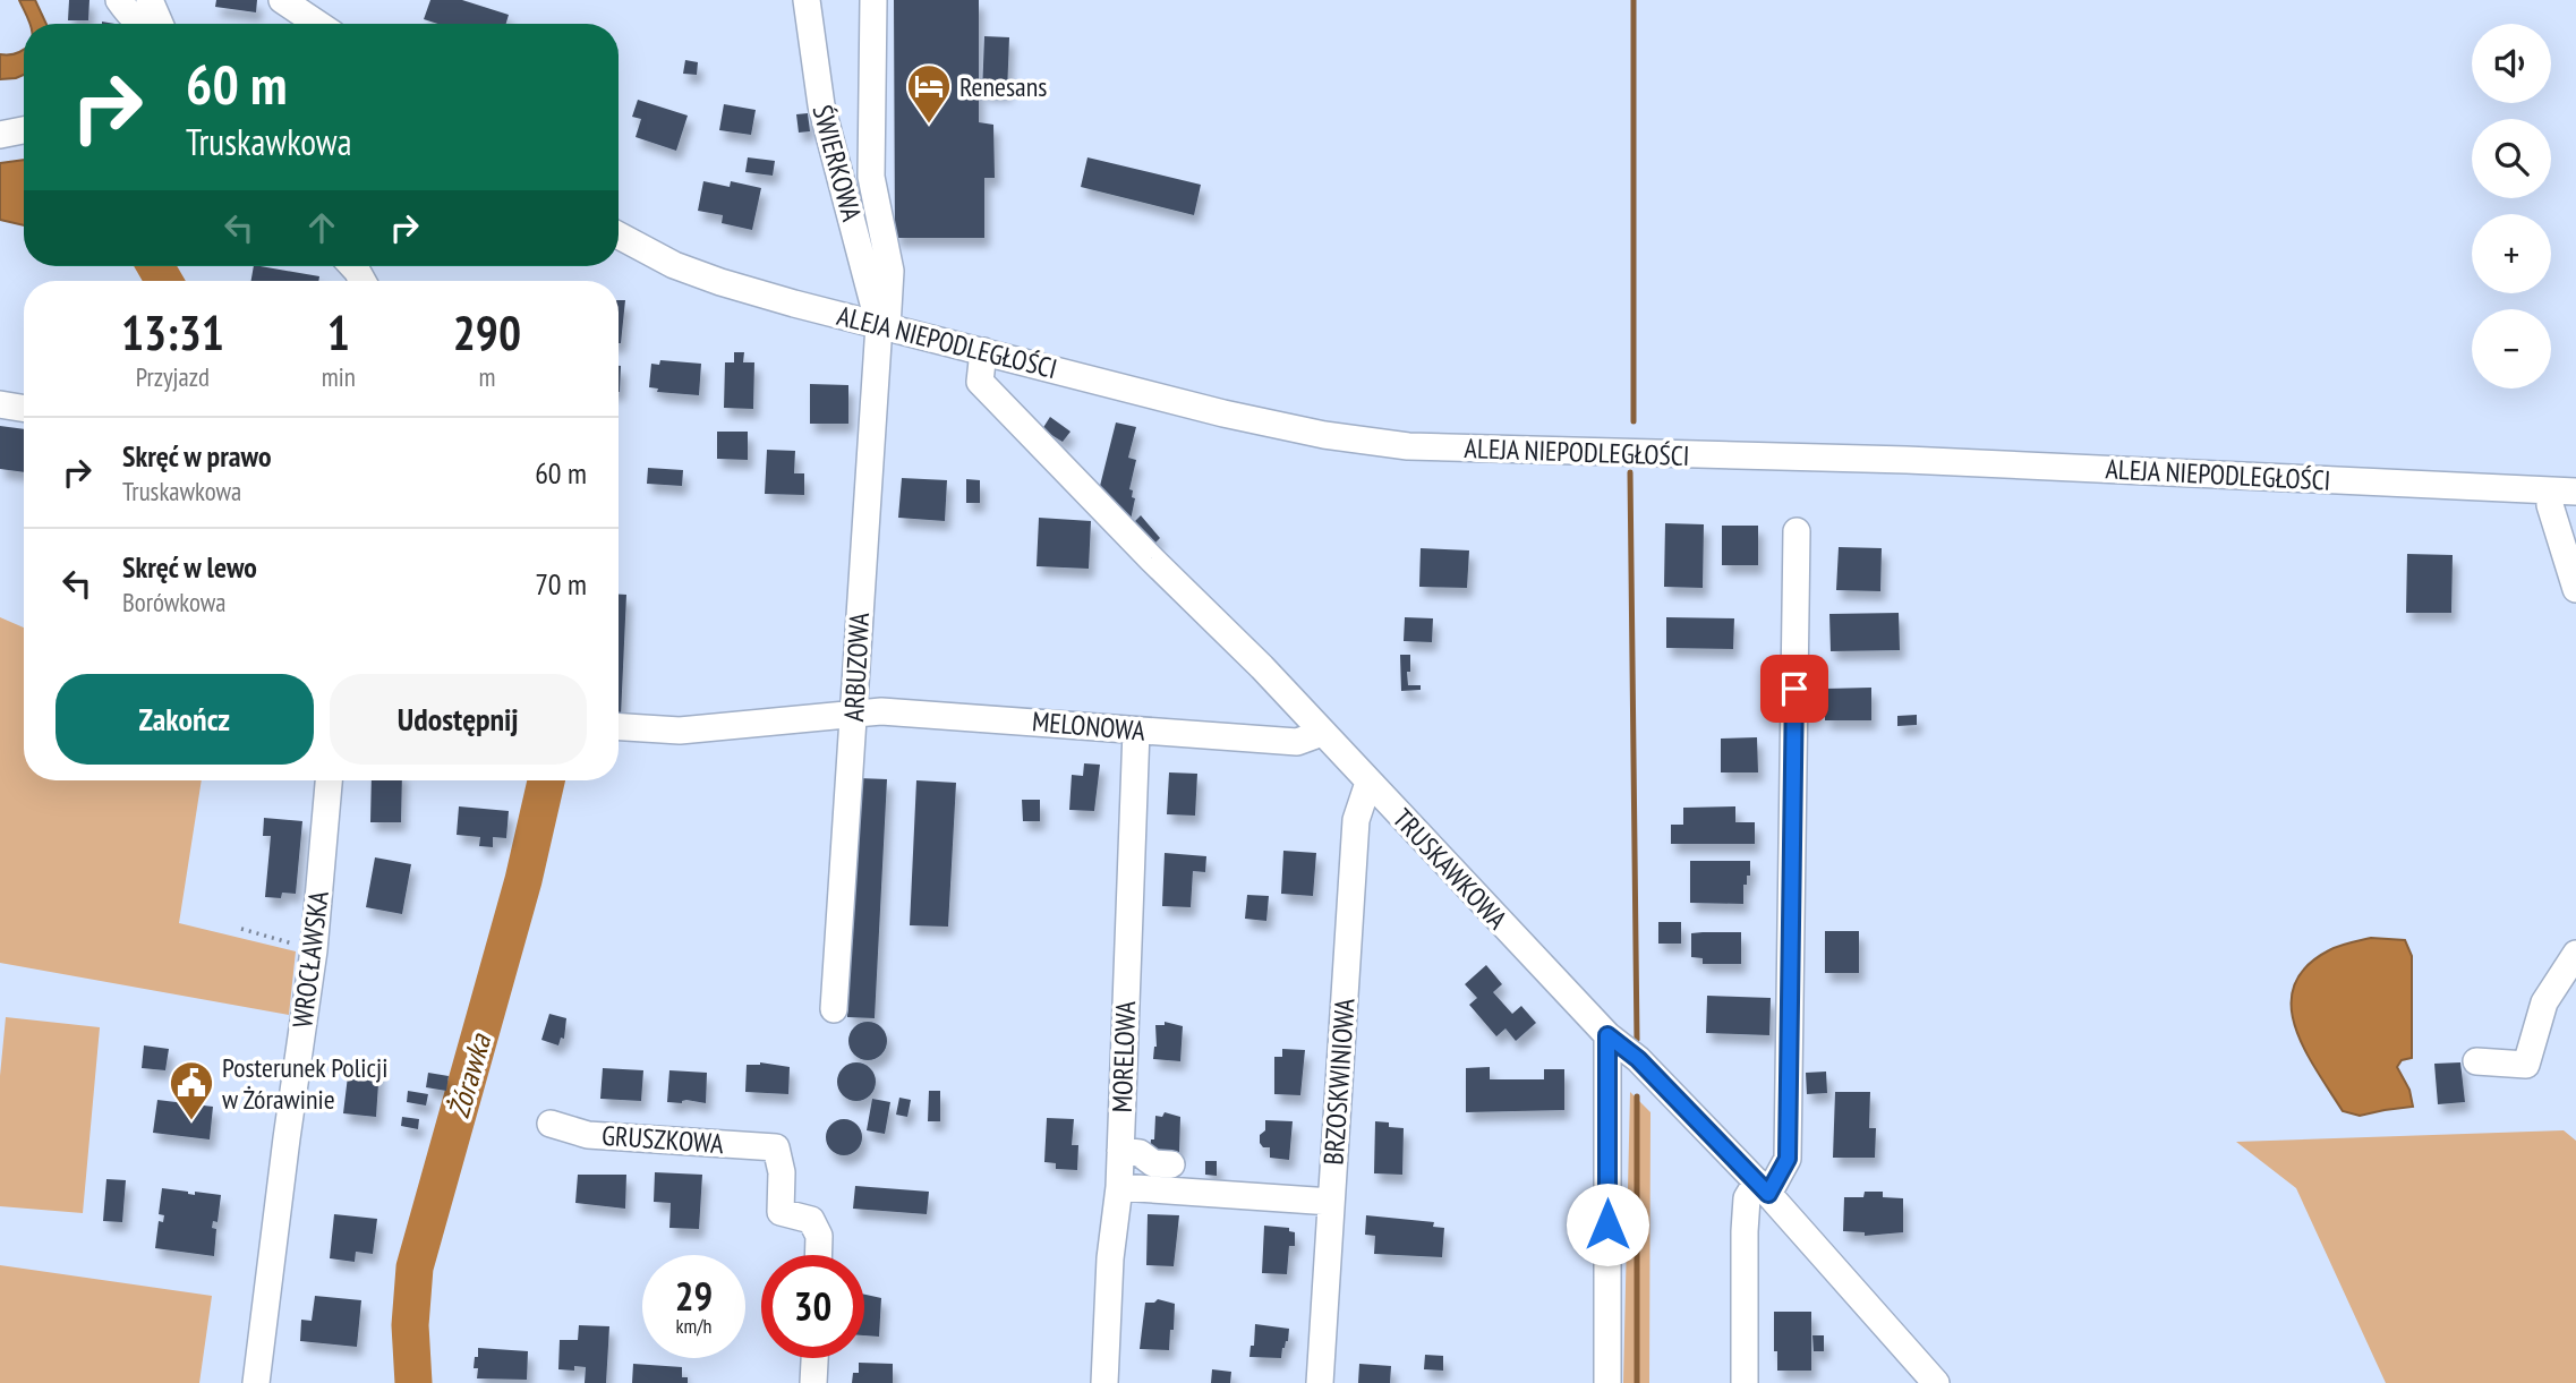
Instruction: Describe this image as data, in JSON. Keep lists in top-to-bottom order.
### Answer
{
  "streets": {
    "street": [
      "ŚWIERKOWA",
      "ALEJA NIEPODLEGŁOŚCI",
      "ARBUZOWA",
      "MELONOWA",
      "TRUSKAWKOWA",
      "WROCŁAWSKA",
      "MORELOWA",
      "BRZOSKWINIOWA",
      "GRUSZKOWA"
    ]
  },
  "crossings": [
    ["ŚWIERKOWA", "ALEJA NIEPODLEGŁOŚCI"],
    ["ŚWIERKOWA", "ARBUZOWA"],
    ["ALEJA NIEPODLEGŁOŚCI", "ARBUZOWA"],
    ["ALEJA NIEPODLEGŁOŚCI", "TRUSKAWKOWA"],
    ["ARBUZOWA", "MELONOWA"],
    ["MELONOWA", "TRUSKAWKOWA"],
    ["MELONOWA", "MORELOWA"],
    ["TRUSKAWKOWA", "BRZOSKWINIOWA"]
  ],
  "water": ["Żórawka"],
  "places": {
    "hotel": ["Renesans"],
    "public building": ["Posterunek Policji w Żórawinie"]
  },
  "page": {
    "map_buttons": ["+", "−"],
    "turn": ["60 m", "Truskawkowa"],
    "eta": [
      "13:31",
      "Przyjazd",
      "1",
      "min",
      "290",
      "m"
    ],
    "list": [
      {
        "name": "Skręć w prawo",
        "note": "Truskawkowa",
        "value": "60 m"
      },
      {
        "name": "Skręć w lewo",
        "note": "Borówkowa",
        "value": "70 m"
      }
    ],
    "buttons": ["Zakończ", "Udostępnij"],
    "speed": "29 km/h",
    "limit": "30"
  }
}
